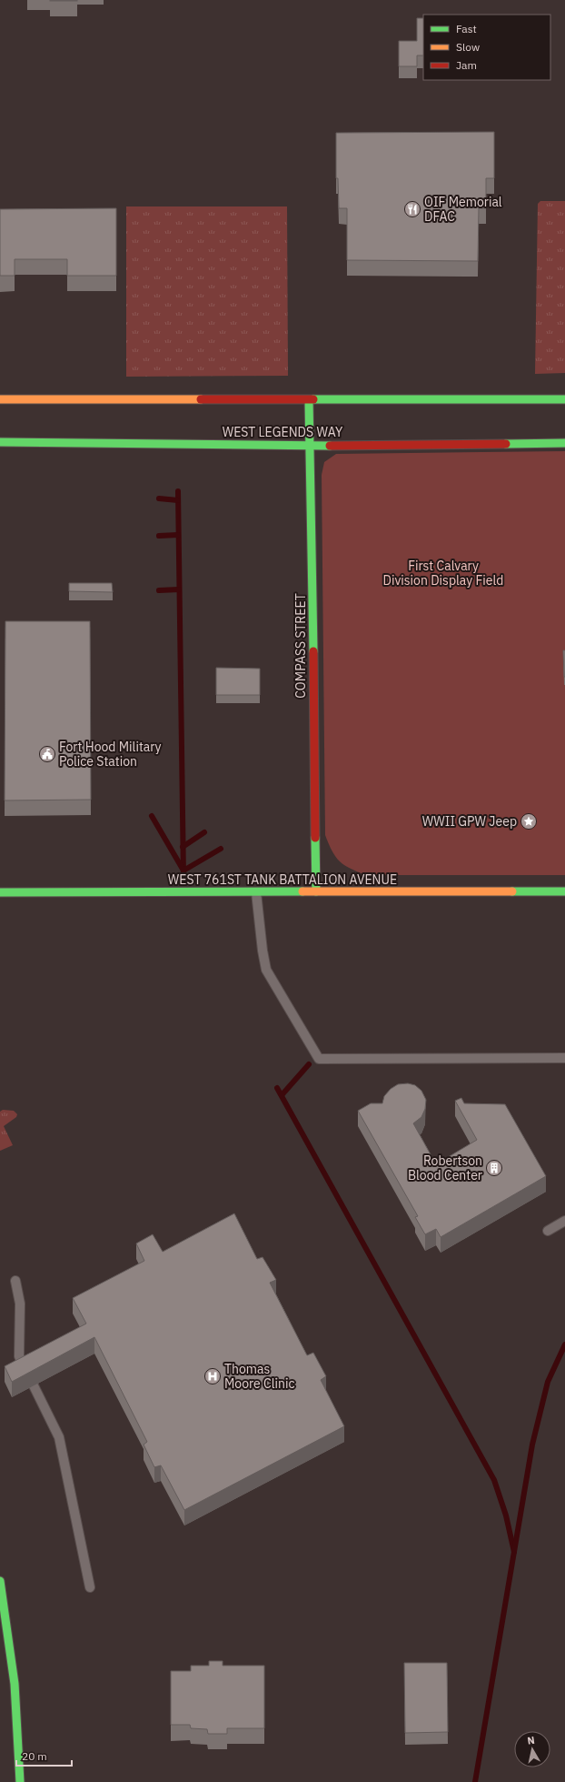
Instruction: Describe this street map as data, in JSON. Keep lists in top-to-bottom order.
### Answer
{
  "streets": {
    "street": ["WEST LEGENDS WAY", "COMPASS STREET", "WEST 761ST TANK BATTALION AVENUE"]
  },
  "crossings": [
    ["WEST LEGENDS WAY", "COMPASS STREET"],
    ["COMPASS STREET", "WEST 761ST TANK BATTALION AVENUE"]
  ],
  "parks": ["First Calvary Division Display Field"],
  "places": {
    "restaurant": ["OIF Memorial DFAC"],
    "public building": ["Fort Hood Military Police Station"],
    "place": ["WWII GPW Jeep"],
    "building": ["Robertson Blood Center"],
    "hospital": ["Thomas Moore Clinic"]
  },
  "legend": ["Fast", "Slow", "Jam"],
  "scale_bar": "20 m",
  "north": "top"
}
